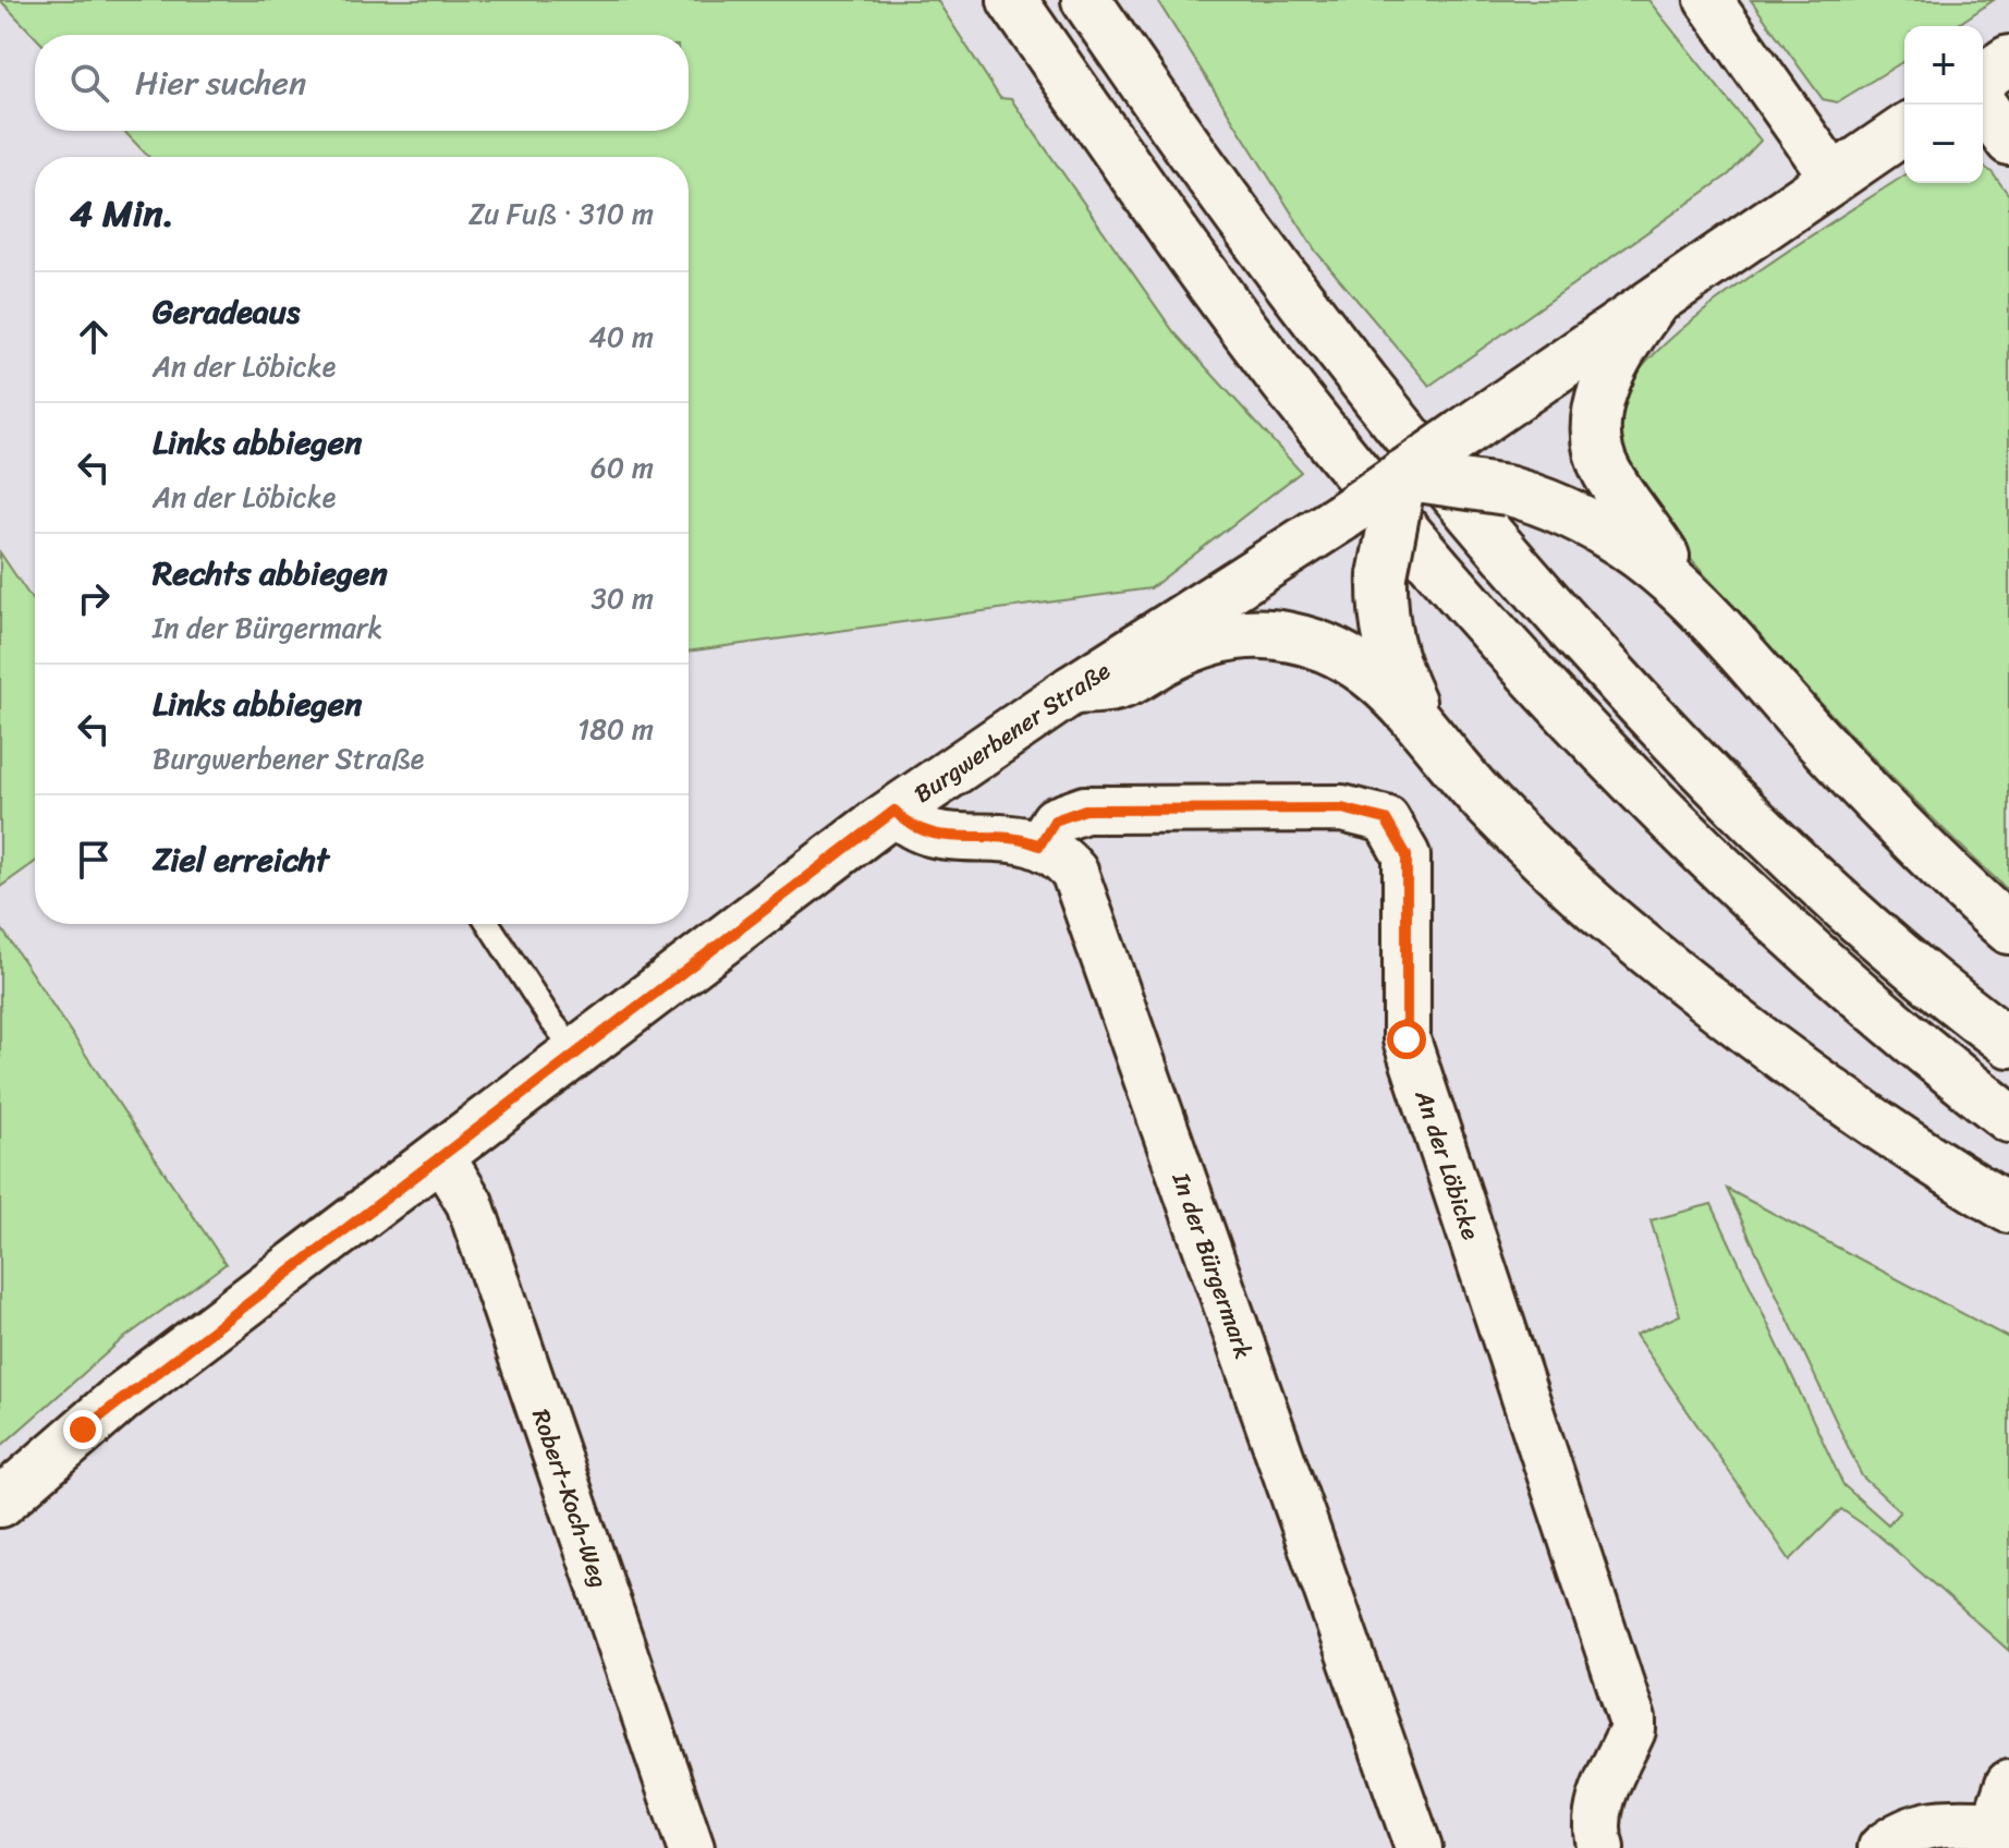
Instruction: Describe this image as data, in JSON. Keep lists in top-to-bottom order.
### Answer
{
  "streets": {
    "main road": ["Burgwerbener Straße"],
    "street": ["An der Löbicke", "In der Bürgermark", "Robert-Koch-Weg"]
  },
  "crossings": [
    ["Burgwerbener Straße", "In der Bürgermark"],
    ["Burgwerbener Straße", "Robert-Koch-Weg"],
    ["An der Löbicke", "In der Bürgermark"]
  ],
  "page": {
    "map_buttons": ["+", "−"],
    "search": "Hier suchen",
    "heading": ["4 Min.", "Zu Fuß · 310 m"],
    "list": [
      ["Geradeaus", "An der Löbicke", "40 m"],
      ["Links abbiegen", "An der Löbicke", "60 m"],
      ["Rechts abbiegen", "In der Bürgermark", "30 m"],
      ["Links abbiegen", "Burgwerbener Straße", "180 m"],
      "Ziel erreicht"
    ]
  }
}
